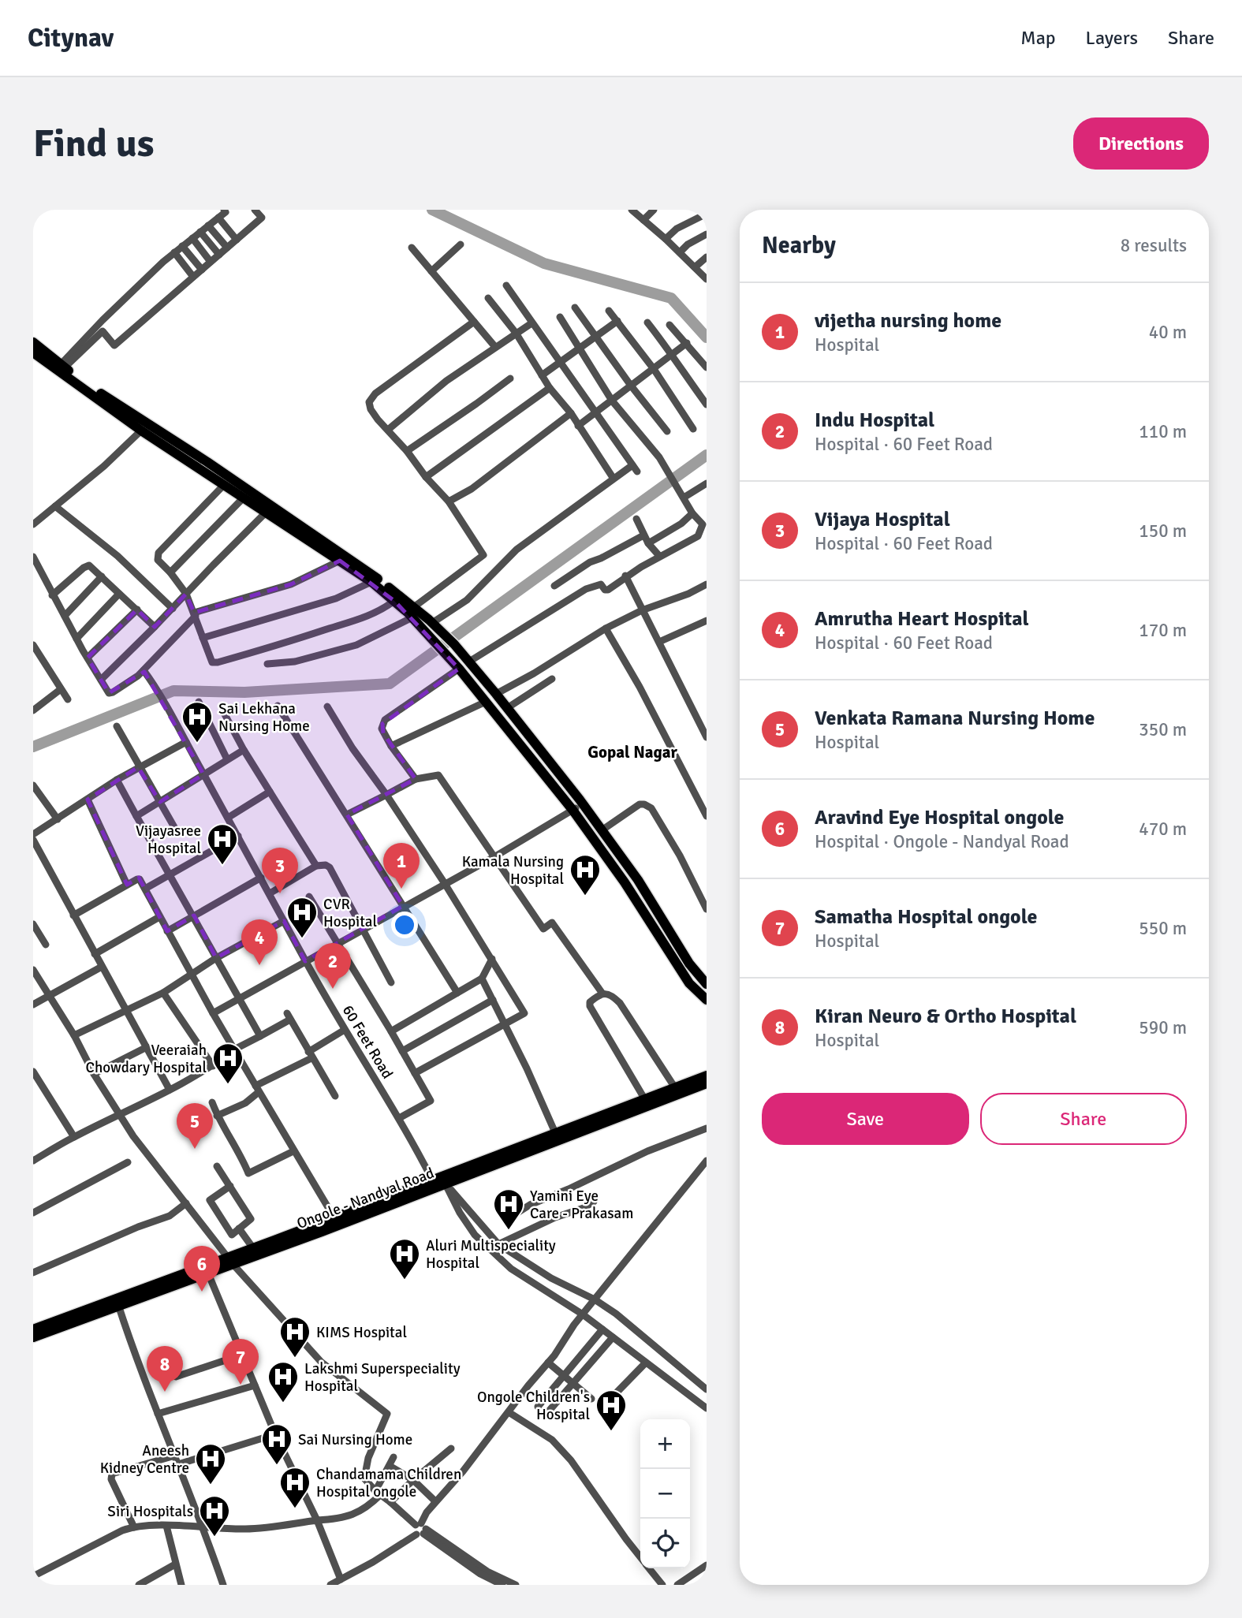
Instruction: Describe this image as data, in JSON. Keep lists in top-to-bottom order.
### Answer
{
  "streets": {
    "main road": ["Ongole - Nandyal Road"],
    "street": ["60 Feet Road"]
  },
  "crossings": [
    ["60 Feet Road", "Ongole - Nandyal Road"]
  ],
  "districts": ["Gopal Nagar"],
  "places": {
    "hospital": [
      "Sai Lekhana Nursing Home",
      "Vijayasree Hospital",
      "Kamala Nursing Hospital",
      "CVR Hospital",
      "Veeraiah Chowdary Hospital",
      "Yamini Eye Care - Prakasam",
      "Aluri Multispeciality Hospital",
      "KIMS Hospital",
      "Lakshmi Superspeciality Hospital",
      "Ongole Children's Hospital",
      "Sai Nursing Home",
      "Aneesh Kidney Centre",
      "Chandamama Children Hospital ongole",
      "Siri Hospitals"
    ]
  },
  "page": {
    "header": "Citynav",
    "nav": ["Map", "Layers", "Share"],
    "buttons": [
      "Directions",
      ["Save", "Share"]
    ],
    "title": "Find us",
    "heading": ["Nearby", "8 results"],
    "list": [
      {
        "mark": "1",
        "name": "vijetha nursing home",
        "note": "Hospital",
        "value": "40 m"
      },
      {
        "mark": "2",
        "name": "Indu Hospital",
        "note": "Hospital · 60 Feet Road",
        "value": "110 m"
      },
      {
        "mark": "3",
        "name": "Vijaya Hospital",
        "note": "Hospital · 60 Feet Road",
        "value": "150 m"
      },
      {
        "mark": "4",
        "name": "Amrutha Heart Hospital",
        "note": "Hospital · 60 Feet Road",
        "value": "170 m"
      },
      {
        "mark": "5",
        "name": "Venkata Ramana Nursing Home",
        "note": "Hospital",
        "value": "350 m"
      },
      {
        "mark": "6",
        "name": "Aravind Eye Hospital ongole",
        "note": "Hospital · Ongole - Nandyal Road",
        "value": "470 m"
      },
      {
        "mark": "7",
        "name": "Samatha Hospital ongole",
        "note": "Hospital",
        "value": "550 m"
      },
      {
        "mark": "8",
        "name": "Kiran Neuro & Ortho Hospital",
        "note": "Hospital",
        "value": "590 m"
      }
    ],
    "pins": [
      "1",
      "3",
      "4",
      "2",
      "5",
      "6",
      "7",
      "8"
    ],
    "map_buttons": ["+", "−"]
  }
}
